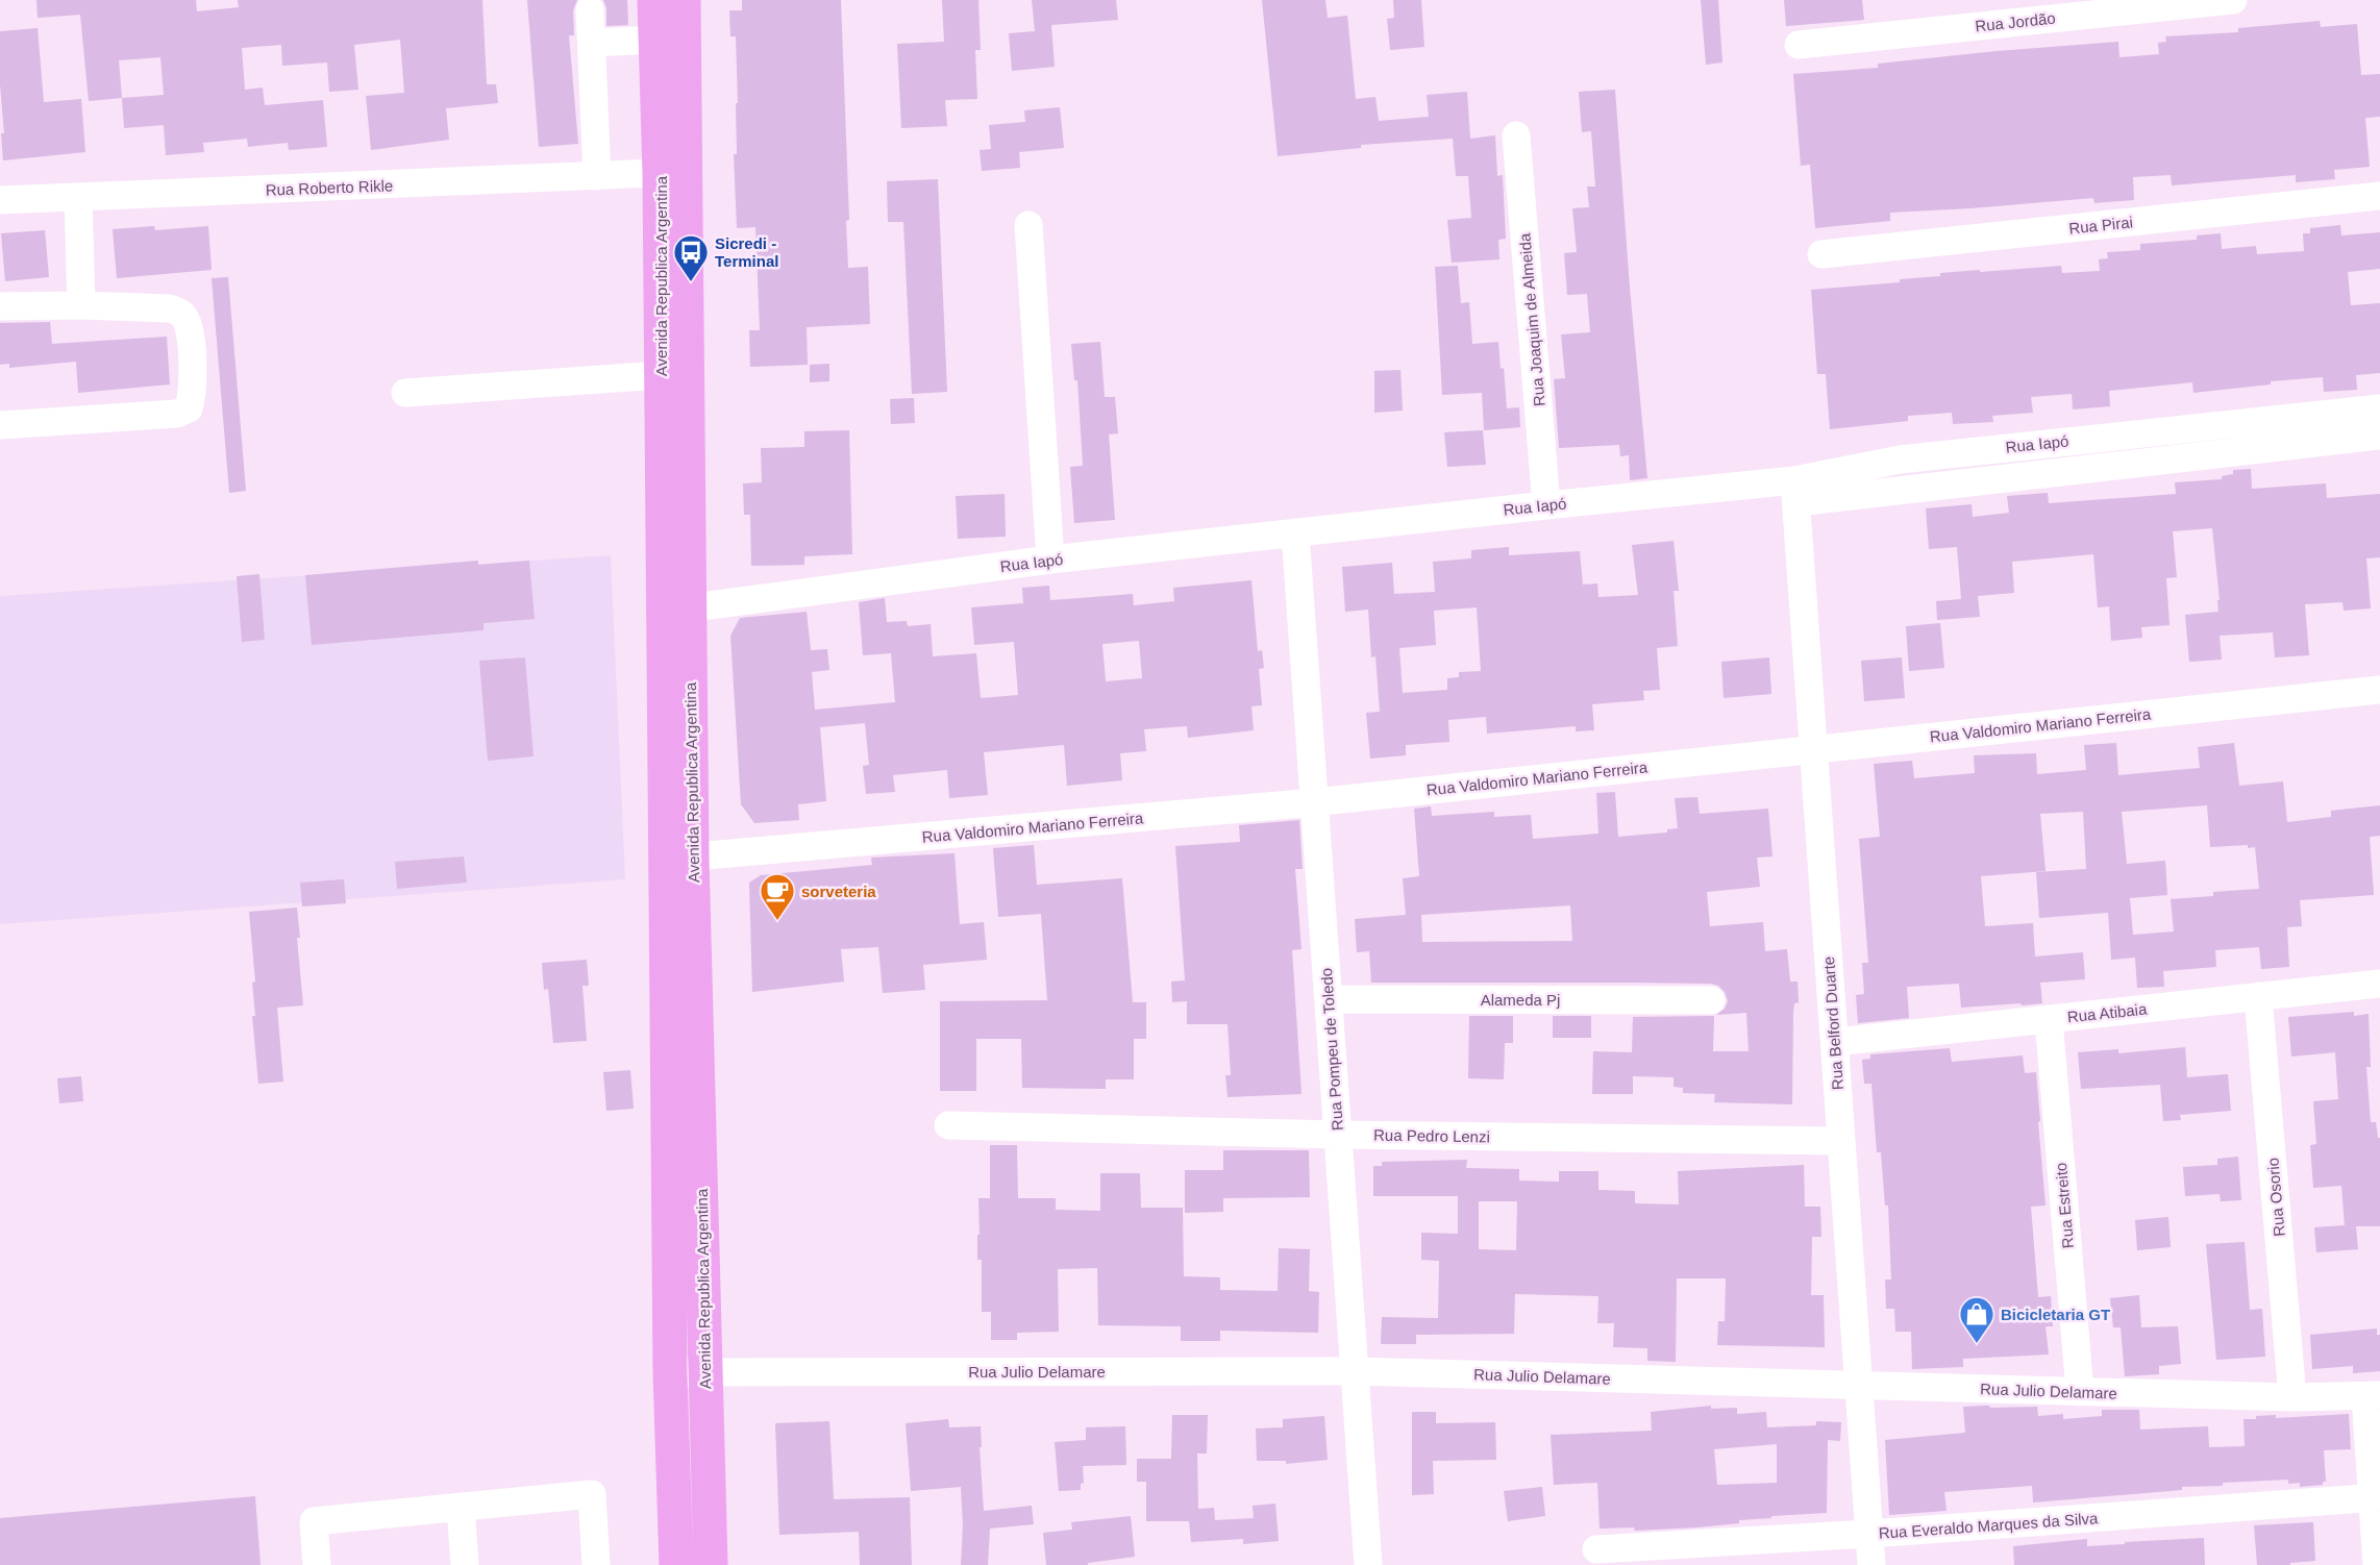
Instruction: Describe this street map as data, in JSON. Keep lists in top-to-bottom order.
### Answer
{
  "streets": {
    "main road": ["Avenida Republica Argentina"],
    "street": [
      "Rua Jordão",
      "Rua Roberto Rikle",
      "Rua Pirai",
      "Rua Joaquim de Almeida",
      "Rua Iapó",
      "Rua Valdomiro Mariano Ferreira",
      "Alameda Pj",
      "Rua Atibaia",
      "Rua Belford Duarte",
      "Rua Pompeu de Toledo",
      "Rua Pedro Lenzi",
      "Rua Osorio",
      "Rua Estreito",
      "Rua Julio Delamare",
      "Rua Everaldo Marques da Silva"
    ]
  },
  "crossings": [
    ["Rua Roberto Rikle", "Avenida Republica Argentina"],
    ["Avenida Republica Argentina", "Rua Iapó"],
    ["Avenida Republica Argentina", "Rua Valdomiro Mariano Ferreira"],
    ["Avenida Republica Argentina", "Rua Julio Delamare"],
    ["Rua Joaquim de Almeida", "Rua Iapó"],
    ["Rua Iapó", "Rua Belford Duarte"],
    ["Rua Iapó", "Rua Pompeu de Toledo"],
    ["Rua Valdomiro Mariano Ferreira", "Rua Belford Duarte"],
    ["Rua Valdomiro Mariano Ferreira", "Rua Pompeu de Toledo"],
    ["Alameda Pj", "Rua Pompeu de Toledo"],
    ["Rua Atibaia", "Rua Belford Duarte"],
    ["Rua Atibaia", "Rua Osorio"],
    ["Rua Atibaia", "Rua Estreito"],
    ["Rua Belford Duarte", "Rua Pedro Lenzi"],
    ["Rua Belford Duarte", "Rua Julio Delamare"],
    ["Rua Belford Duarte", "Rua Everaldo Marques da Silva"],
    ["Rua Pompeu de Toledo", "Rua Pedro Lenzi"],
    ["Rua Pompeu de Toledo", "Rua Julio Delamare"],
    ["Rua Osorio", "Rua Julio Delamare"],
    ["Rua Estreito", "Rua Julio Delamare"]
  ],
  "places": {
    "bus stop": ["Sicredi - Terminal"],
    "cafe": ["sorveteria"],
    "shop": ["Bicicletaria GT"]
  }
}
